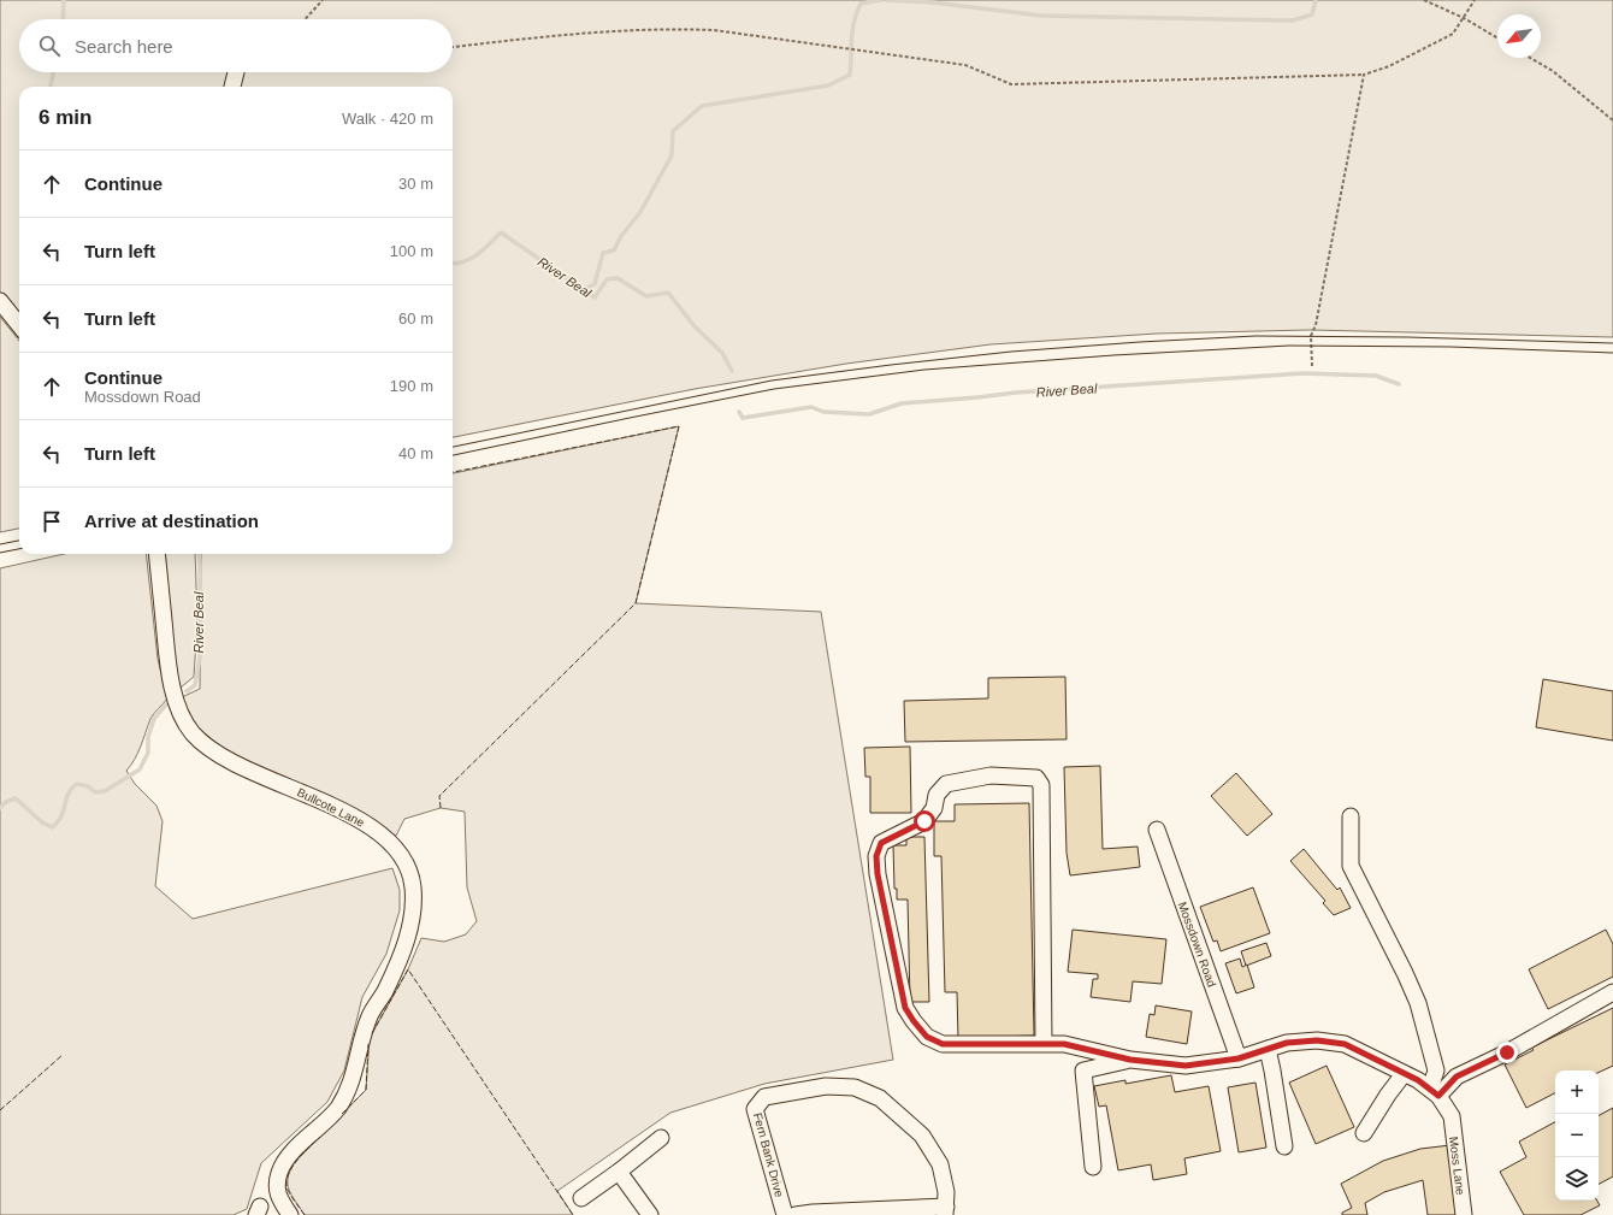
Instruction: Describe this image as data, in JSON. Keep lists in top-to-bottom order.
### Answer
{
  "streets": {
    "street": [
      "Bullcote Lane",
      "Mossdown Road",
      "Fern Bank Drive",
      "Moss Lane"
    ]
  },
  "water": ["River Beal"],
  "north": "bottom left",
  "page": {
    "search": "Search here",
    "heading": ["6 min", "Walk · 420 m"],
    "list": [
      ["Continue", "30 m"],
      ["Turn left", "100 m"],
      ["Turn left", "60 m"],
      ["Continue", "Mossdown Road", "190 m"],
      ["Turn left", "40 m"],
      "Arrive at destination"
    ],
    "map_buttons": ["+", "−"]
  }
}
